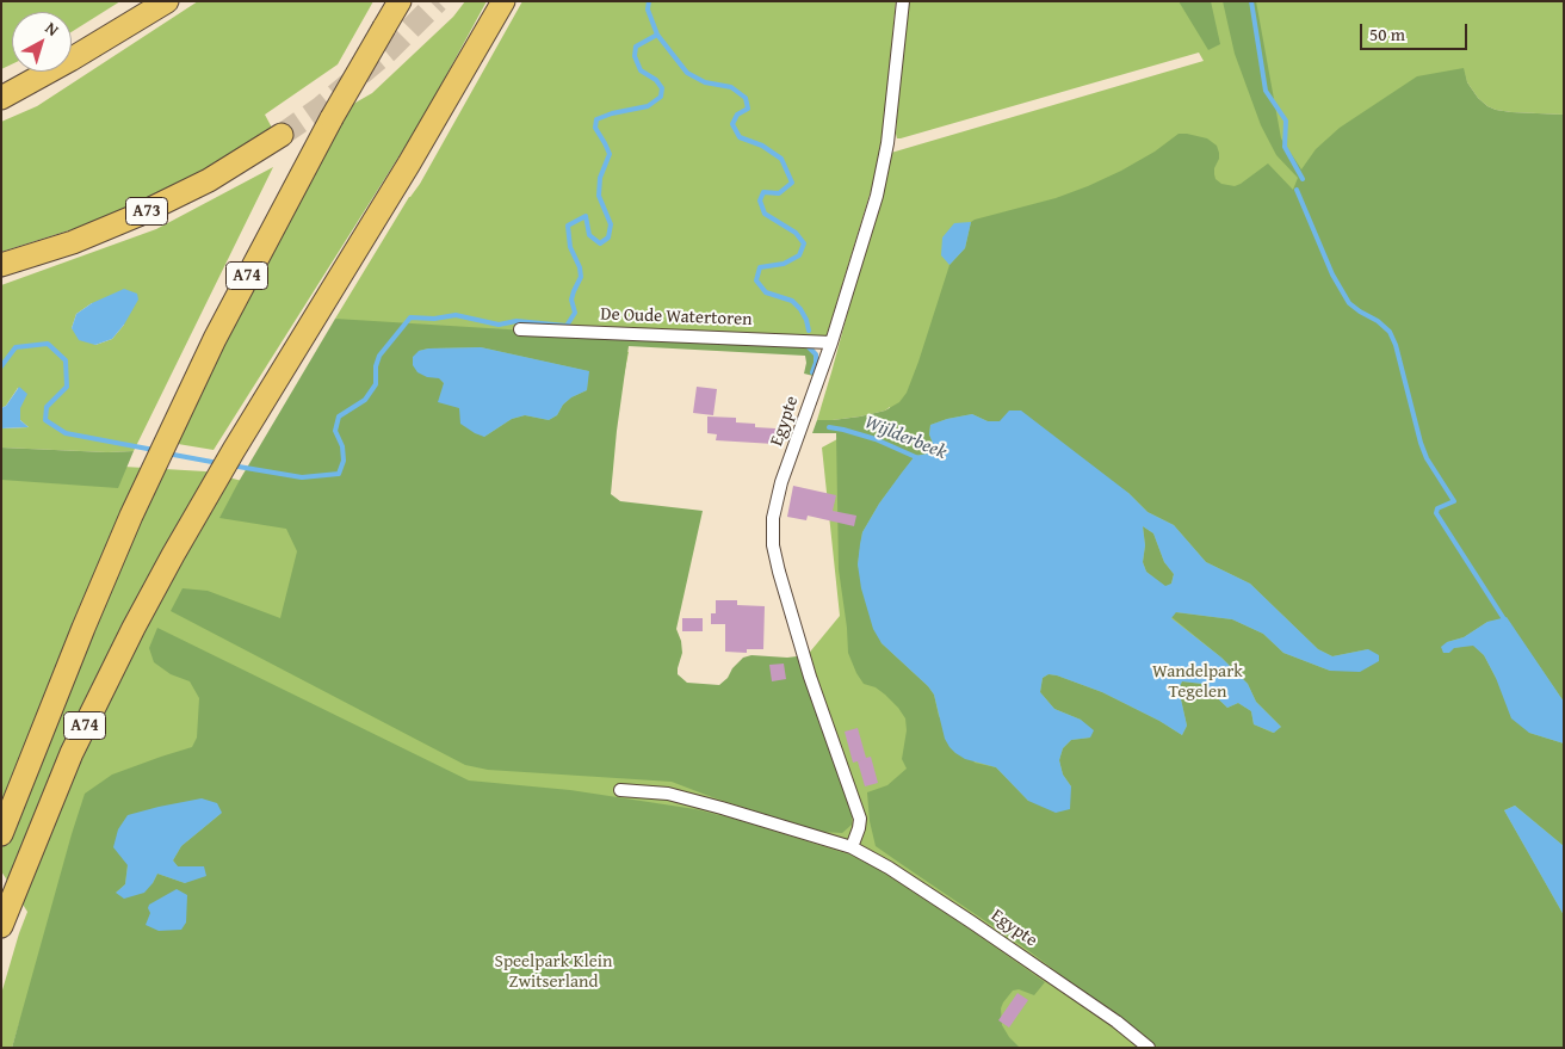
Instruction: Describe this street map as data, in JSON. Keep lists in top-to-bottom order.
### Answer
{
  "streets": {
    "highway": ["A73", "A74"],
    "street": ["De Oude Watertoren", "Egypte"]
  },
  "crossings": [
    ["De Oude Watertoren", "Egypte"]
  ],
  "water": ["Wijlderbeek"],
  "parks": ["Wandelpark Tegelen", "Speelpark Klein Zwitserland"],
  "scale_bar": "50 m",
  "north": "top right"
}
